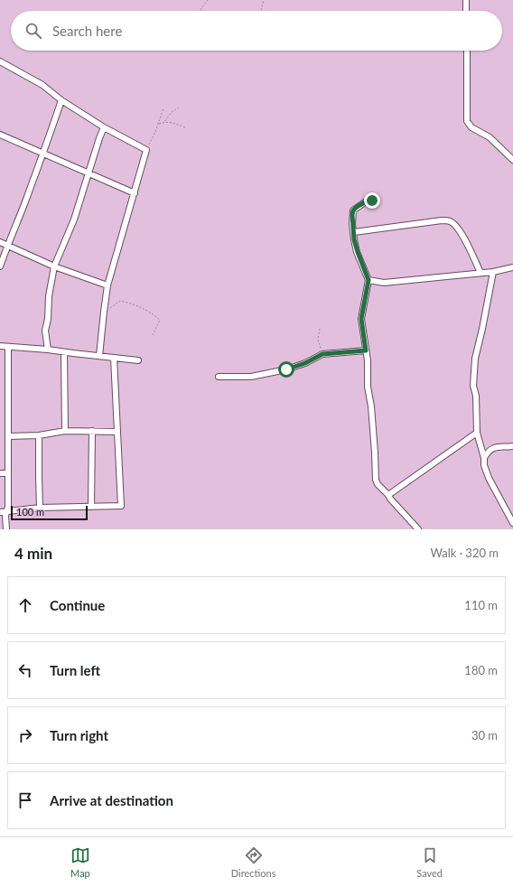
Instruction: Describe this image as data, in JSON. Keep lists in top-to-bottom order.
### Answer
{
  "scale_bar": "100 m",
  "page": {
    "search": "Search here",
    "scale": "100 m",
    "heading": ["4 min", "Walk · 320 m"],
    "list": [
      ["Continue", "110 m"],
      ["Turn left", "180 m"],
      ["Turn right", "30 m"],
      "Arrive at destination"
    ],
    "nav": ["Map", "Directions", "Saved"]
  }
}
